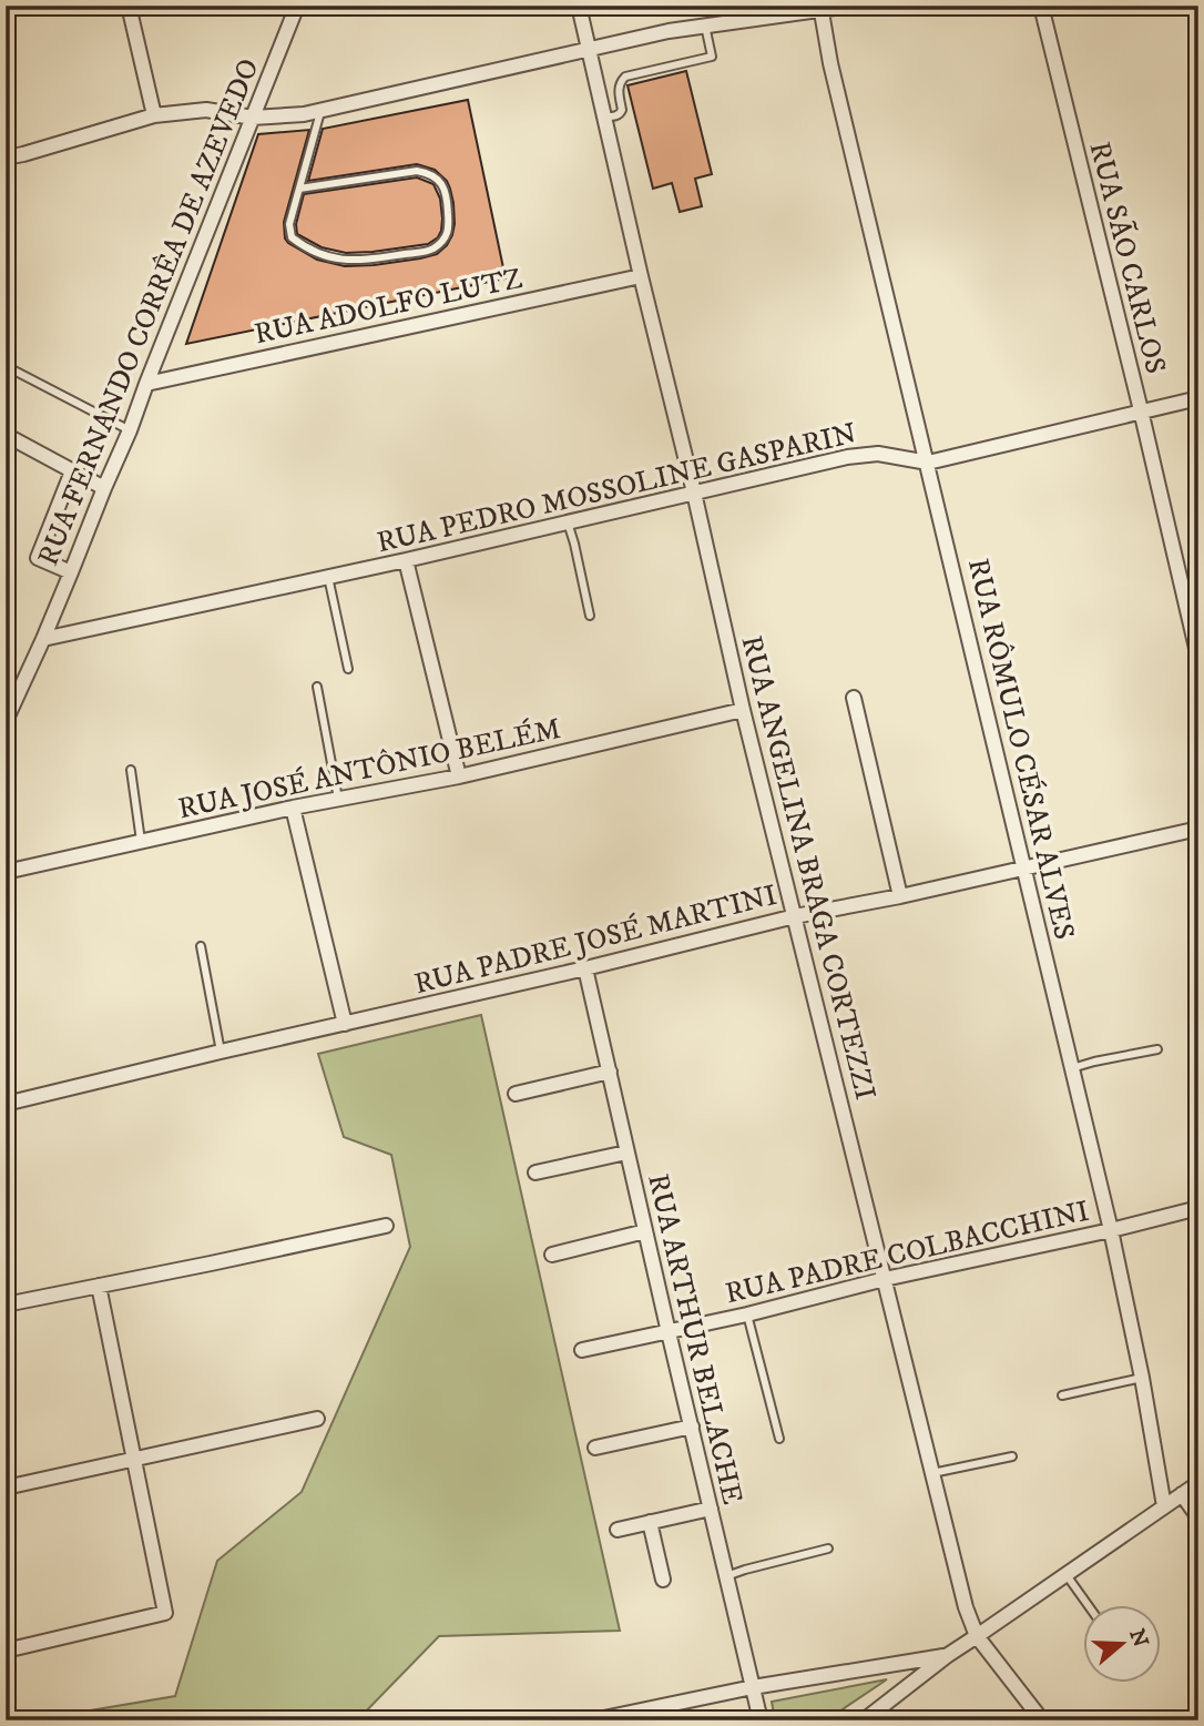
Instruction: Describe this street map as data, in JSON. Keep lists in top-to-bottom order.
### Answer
{
  "streets": {
    "street": [
      "RUA SÃO CARLOS",
      "RUA ADOLFO LUTZ",
      "RUA FERNANDO CORRÊA DE AZEVEDO",
      "RUA PEDRO MOSSOLINE GASPARIN",
      "RUA RÔMULO CÉSAR ALVES",
      "RUA JOSÉ ANTÔNIO BELÉM",
      "RUA ANGELINA BRAGA CORTEZZI",
      "RUA PADRE JOSÉ MARTINI",
      "RUA PADRE COLBACCHINI",
      "RUA ARTHUR BELACHE"
    ]
  },
  "crossings": [
    ["RUA SÃO CARLOS", "RUA PEDRO MOSSOLINE GASPARIN"],
    ["RUA ADOLFO LUTZ", "RUA FERNANDO CORRÊA DE AZEVEDO"],
    ["RUA ADOLFO LUTZ", "RUA ANGELINA BRAGA CORTEZZI"],
    ["RUA FERNANDO CORRÊA DE AZEVEDO", "RUA PEDRO MOSSOLINE GASPARIN"],
    ["RUA PEDRO MOSSOLINE GASPARIN", "RUA RÔMULO CÉSAR ALVES"],
    ["RUA PEDRO MOSSOLINE GASPARIN", "RUA ANGELINA BRAGA CORTEZZI"],
    ["RUA RÔMULO CÉSAR ALVES", "RUA PADRE JOSÉ MARTINI"],
    ["RUA RÔMULO CÉSAR ALVES", "RUA PADRE COLBACCHINI"],
    ["RUA JOSÉ ANTÔNIO BELÉM", "RUA ANGELINA BRAGA CORTEZZI"],
    ["RUA ANGELINA BRAGA CORTEZZI", "RUA PADRE JOSÉ MARTINI"],
    ["RUA ANGELINA BRAGA CORTEZZI", "RUA PADRE COLBACCHINI"],
    ["RUA PADRE JOSÉ MARTINI", "RUA ARTHUR BELACHE"],
    ["RUA PADRE COLBACCHINI", "RUA ARTHUR BELACHE"]
  ],
  "north": "right"
}
